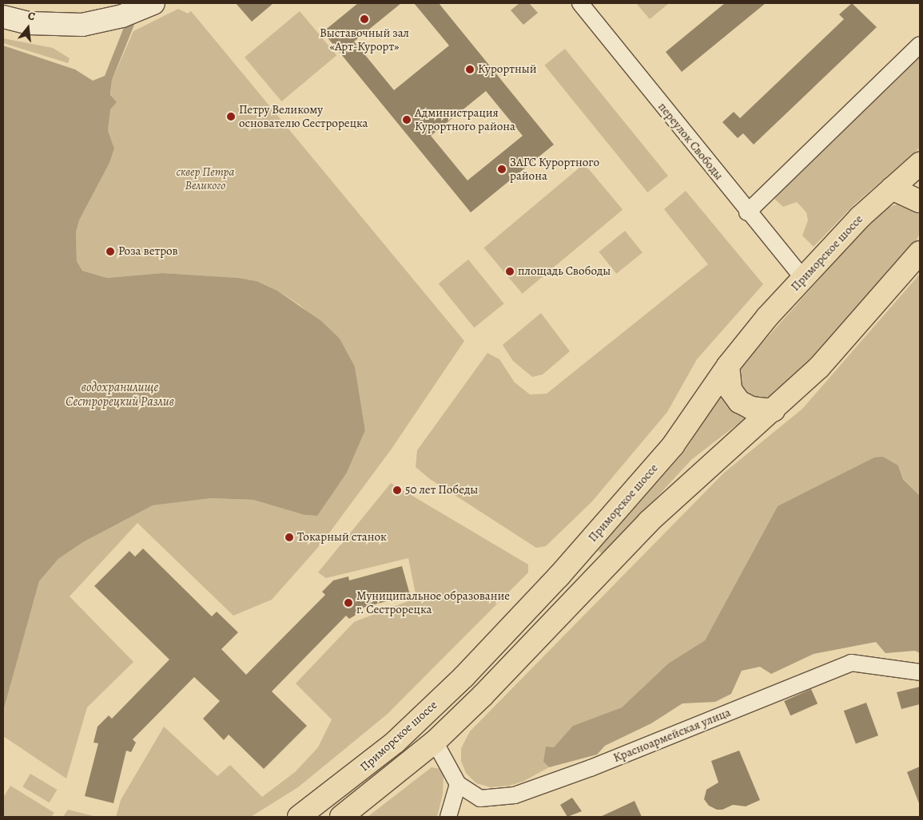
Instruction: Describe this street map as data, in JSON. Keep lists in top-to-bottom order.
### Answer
{
  "streets": {
    "highway": ["Приморское шоссе"],
    "street": ["переулок Свободы", "Красноармейская улица"]
  },
  "crossings": [
    ["переулок Свободы", "Приморское шоссе"]
  ],
  "water": ["водохранилище Сестрорецкий Разлив"],
  "parks": ["сквер Петра Великого"],
  "places": [
    "Выставочный зал «Арт-Курорт»",
    "Курортный",
    "Петру Великому основателю Сестрорецка",
    "Администрация Курортного района",
    "ЗАГС Курортного района",
    "Роза ветров",
    "площадь Свободы",
    "50 лет Победы",
    "Токарный станок",
    "Муниципальное образование г. Сестрорецка"
  ],
  "north": "top"
}
